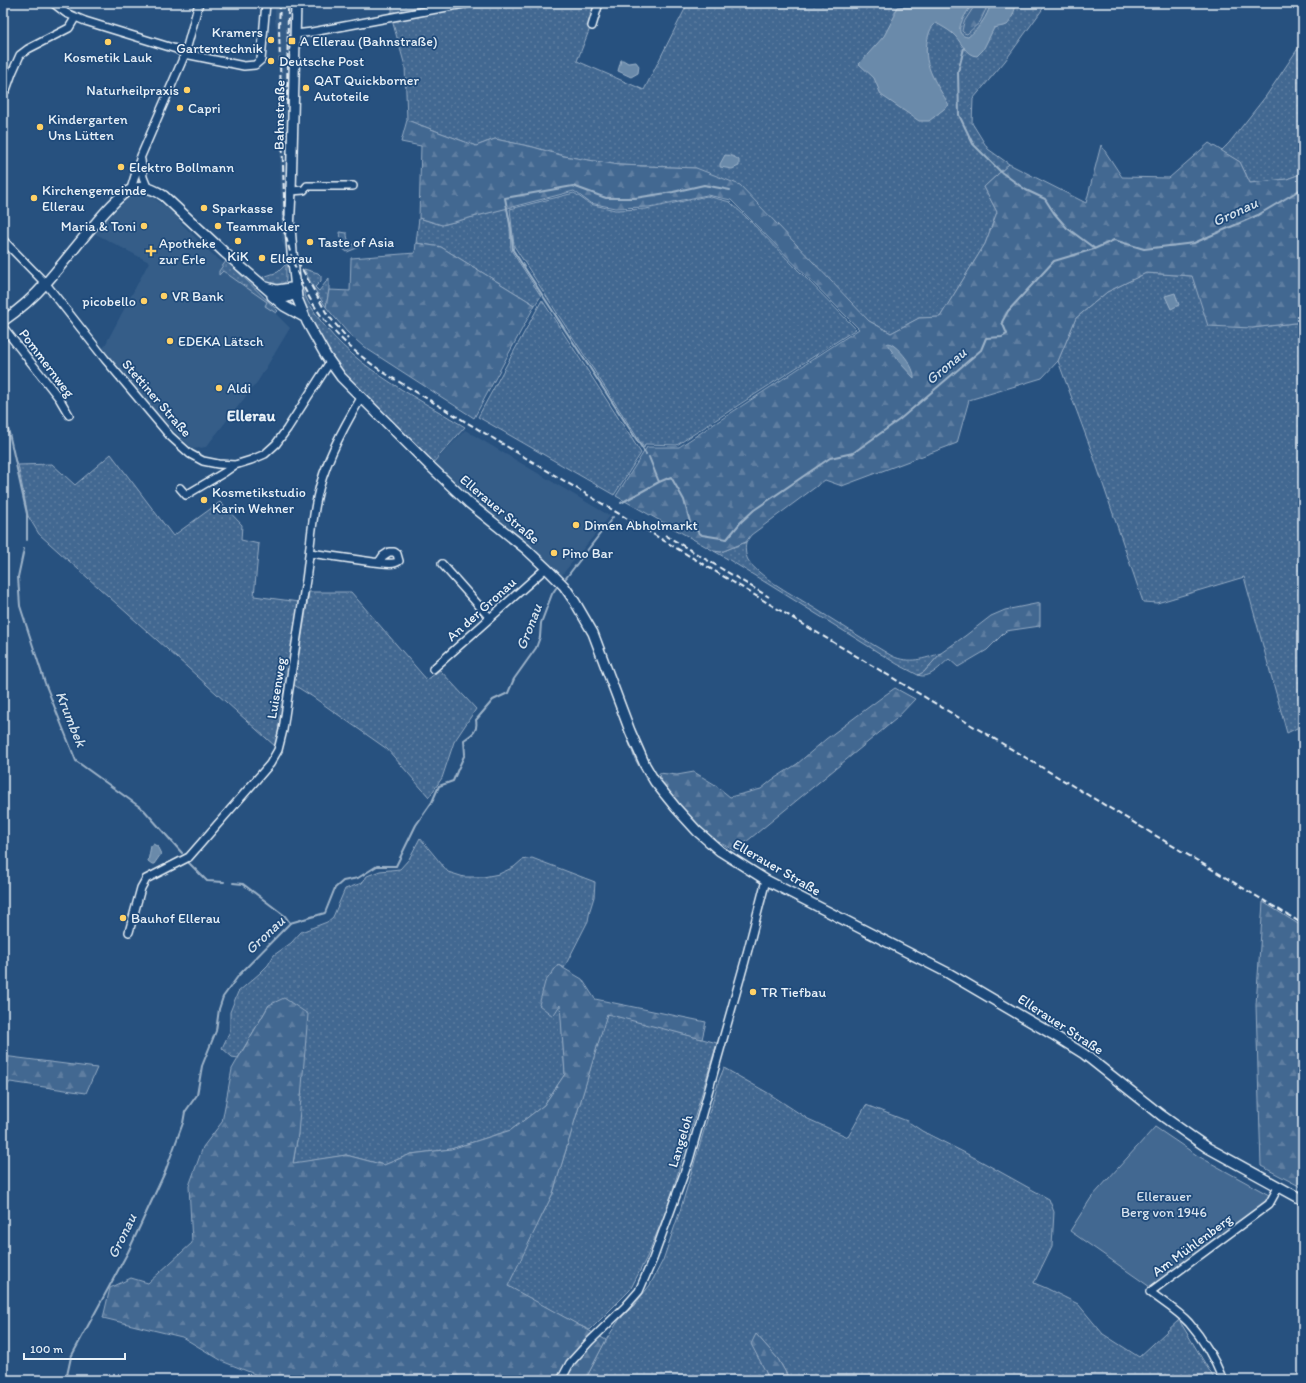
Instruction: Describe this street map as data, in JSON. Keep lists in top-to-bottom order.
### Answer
{
  "streets": {
    "main road": ["Bahnstraße", "Ellerauer Straße"],
    "street": [
      "Pommernweg",
      "Stettiner Straße",
      "An der Gronau",
      "Luisenweg",
      "Langeloh",
      "Am Mühlenberg"
    ]
  },
  "crossings": [
    ["Bahnstraße", "Ellerauer Straße"],
    ["Stettiner Straße", "Ellerauer Straße"],
    ["Ellerauer Straße", "An der Gronau"],
    ["Ellerauer Straße", "Luisenweg"],
    ["Ellerauer Straße", "Langeloh"],
    ["Ellerauer Straße", "Am Mühlenberg"]
  ],
  "districts": ["Ellerau"],
  "water": ["Gronau", "Krumbek"],
  "parks": ["Ellerauer Berg von 1946"],
  "places": {
    "other": [
      "Kramers Gartentechnik",
      "Kosmetik Lauk",
      "Deutsche Post",
      "QAT Quickborner Autoteile",
      "Naturheilpraxis",
      "Capri",
      "Kindergarten Uns Lütten",
      "Elektro Bollmann",
      "Kirchengemeinde Ellerau",
      "Sparkasse",
      "Maria & Toni",
      "Teammakler",
      "KiK",
      "Taste of Asia",
      "Ellerau",
      "VR Bank",
      "picobello",
      "EDEKA Lätsch",
      "Aldi",
      "Kosmetikstudio Karin Wehner",
      "Dimen Abholmarkt",
      "Pino Bar",
      "Bauhof Ellerau",
      "TR Tiefbau"
    ],
    "transit": ["A Ellerau (Bahnstraße)"],
    "health": ["Apotheke zur Erle"]
  },
  "scale_bar": "100 m"
}
